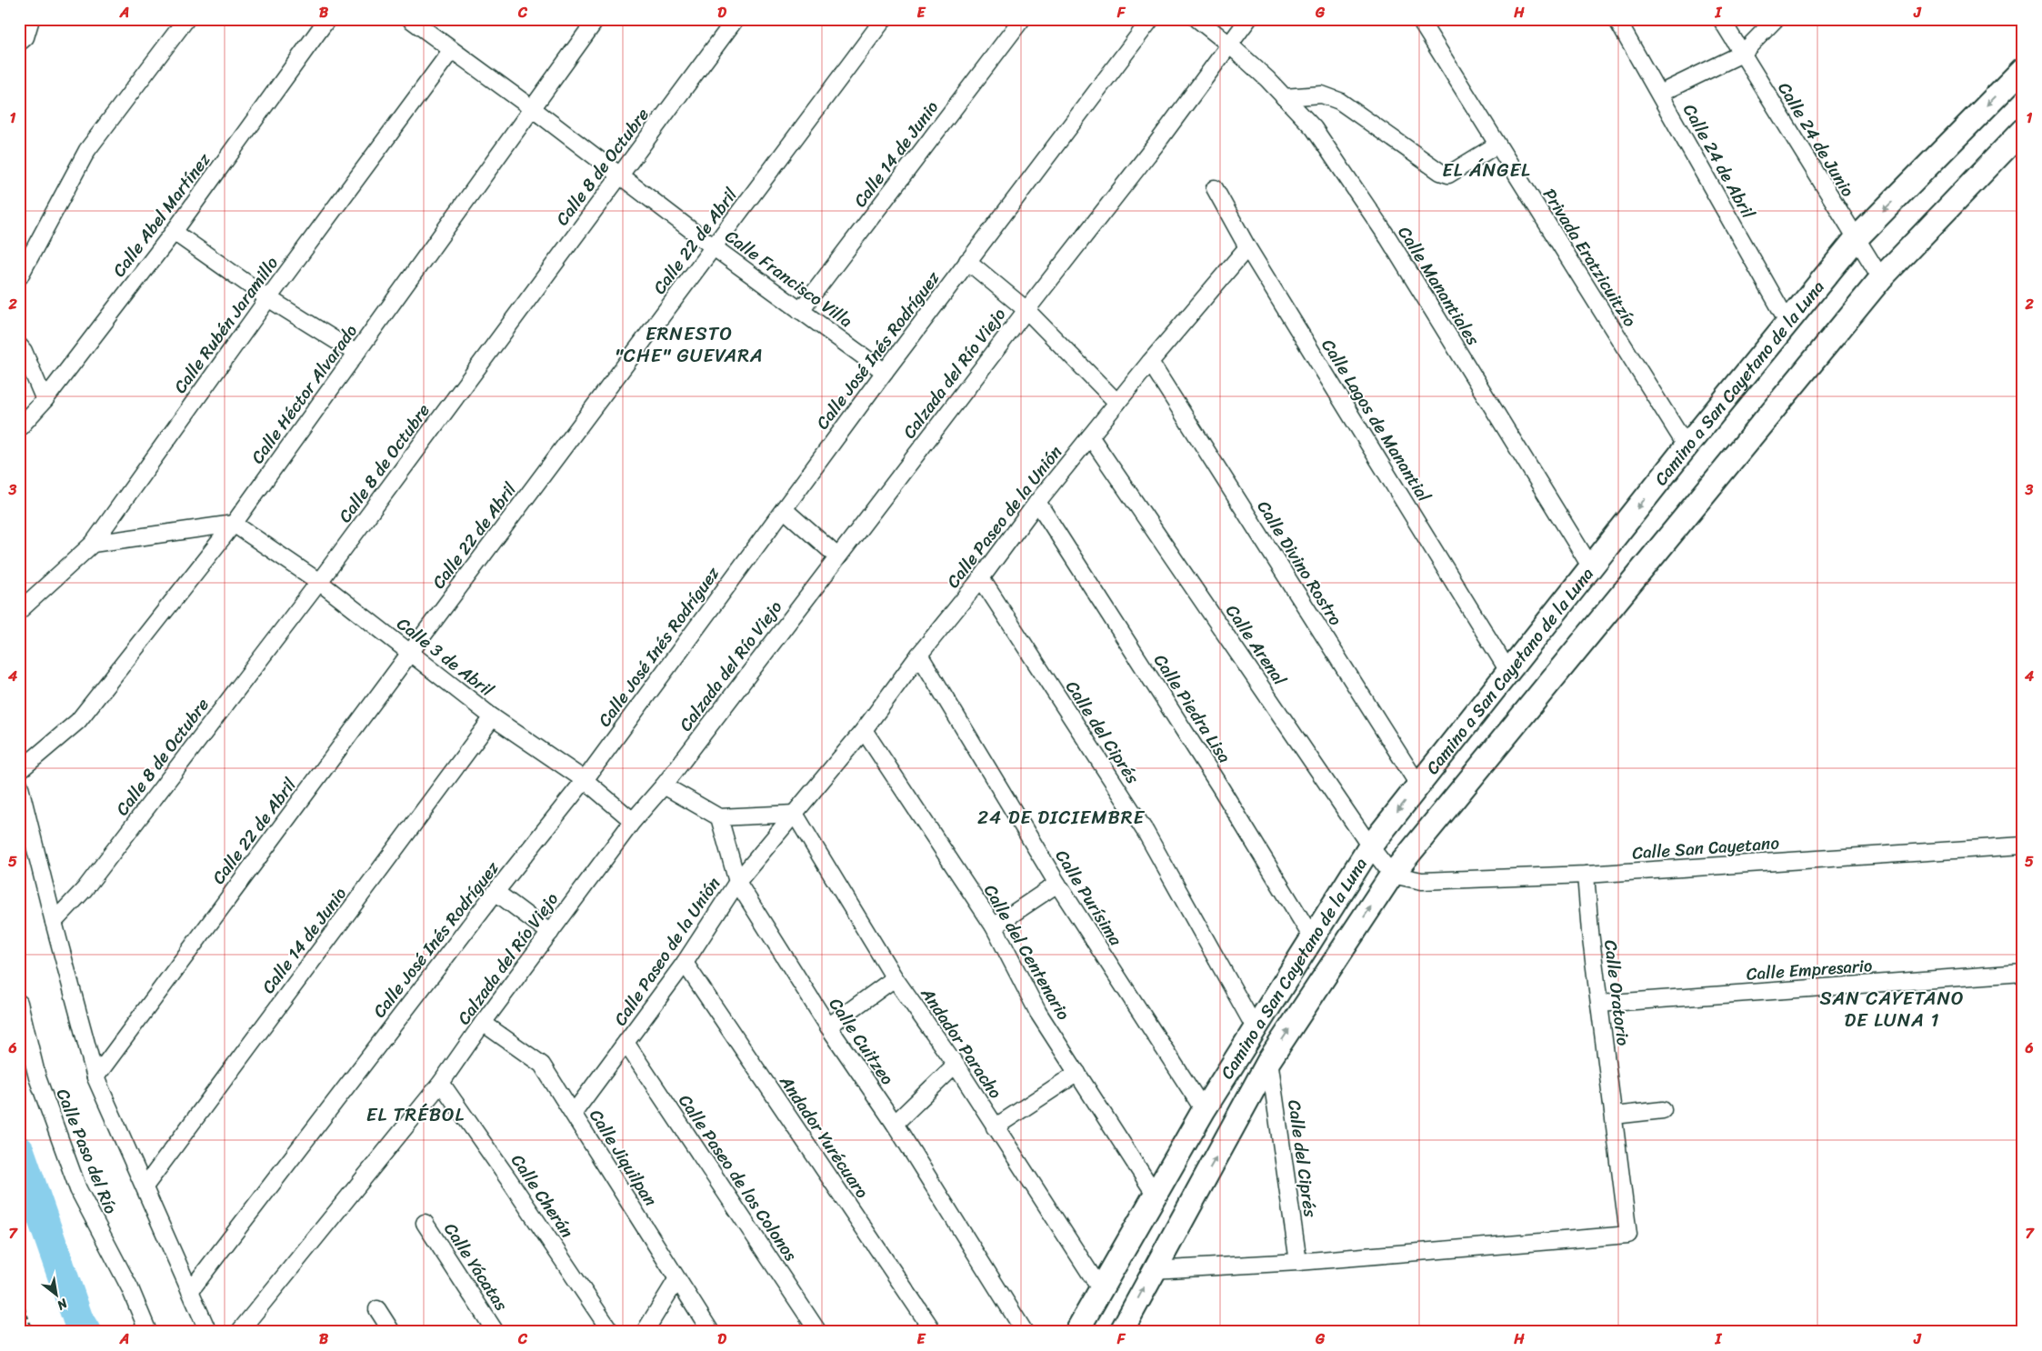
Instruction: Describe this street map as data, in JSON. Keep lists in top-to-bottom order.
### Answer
{
  "streets": {
    "street": [
      "Calle 24 de Junio",
      "Calle 14 de Junio",
      "Calle 24 de Abril",
      "Calle 8 de Octubre",
      "Calle Abel Martínez",
      "Calle 22 de Abril",
      "Privada Eratzicuitzío",
      "Calle Francisco Villa",
      "Calle Manantiales",
      "Calle Rubén Jaramillo",
      "Calle José Inés Rodríguez",
      "Calzada del Río Viejo",
      "Camino a San Cayetano de la Luna",
      "Calle Héctor Alvarado",
      "Calle Lagos de Manantial",
      "Calle Paseo de la Unión",
      "Calle Divino Rostro",
      "Calle Arenal",
      "Calle 3 de Abril",
      "Calle Piedra Lisa",
      "Calle del Ciprés",
      "Calle San Cayetano",
      "Calle Purísima",
      "Calle del Centenario",
      "Calle Empresario",
      "Calle Oratorio",
      "Calle Cuitzeo",
      "Andador Paracho",
      "Andador Yurécuaro",
      "Calle Paso del Río",
      "Calle Jiquilpan",
      "Calle Paseo de los Colonos",
      "Calle Cherán",
      "Calle Yácatas"
    ]
  },
  "crossings": [
    ["Calle 24 de Junio", "Camino a San Cayetano de la Luna"],
    ["Calle 14 de Junio", "Calle Francisco Villa"],
    ["Calle 14 de Junio", "Calle 3 de Abril"],
    ["Calle 24 de Abril", "Camino a San Cayetano de la Luna"],
    ["Calle 8 de Octubre", "Calle Francisco Villa"],
    ["Calle 8 de Octubre", "Calle 3 de Abril"],
    ["Calle 22 de Abril", "Calle Francisco Villa"],
    ["Calle 22 de Abril", "Calle 3 de Abril"],
    ["Privada Eratzicuitzío", "Camino a San Cayetano de la Luna"],
    ["Calle Francisco Villa", "Calle Rubén Jaramillo"],
    ["Calle Francisco Villa", "Calle José Inés Rodríguez"],
    ["Calle Francisco Villa", "Calle Héctor Alvarado"],
    ["Calle Manantiales", "Calzada del Río Viejo"],
    ["Calle Manantiales", "Camino a San Cayetano de la Luna"],
    ["Calle José Inés Rodríguez", "Calle 3 de Abril"],
    ["Calzada del Río Viejo", "Calle 3 de Abril"],
    ["Calzada del Río Viejo", "Calle Jiquilpan"],
    ["Calzada del Río Viejo", "Calle Cherán"],
    ["Camino a San Cayetano de la Luna", "Calle Lagos de Manantial"],
    ["Camino a San Cayetano de la Luna", "Calle Divino Rostro"],
    ["Camino a San Cayetano de la Luna", "Calle Arenal"],
    ["Camino a San Cayetano de la Luna", "Calle Piedra Lisa"],
    ["Camino a San Cayetano de la Luna", "Calle del Ciprés"],
    ["Camino a San Cayetano de la Luna", "Calle San Cayetano"],
    ["Camino a San Cayetano de la Luna", "Calle Purísima"],
    ["Camino a San Cayetano de la Luna", "Calle del Centenario"],
    ["Camino a San Cayetano de la Luna", "Andador Paracho"],
    ["Calle Héctor Alvarado", "Calle 3 de Abril"],
    ["Calle Lagos de Manantial", "Calle Paseo de la Unión"],
    ["Calle Paseo de la Unión", "Calle Divino Rostro"],
    ["Calle Paseo de la Unión", "Calle Arenal"],
    ["Calle Paseo de la Unión", "Calle Piedra Lisa"],
    ["Calle Paseo de la Unión", "Calle del Ciprés"],
    ["Calle Paseo de la Unión", "Calle Purísima"],
    ["Calle Paseo de la Unión", "Calle del Centenario"],
    ["Calle Paseo de la Unión", "Calle Cuitzeo"],
    ["Calle Paseo de la Unión", "Andador Paracho"],
    ["Calle Paseo de la Unión", "Andador Yurécuaro"],
    ["Calle Paseo de la Unión", "Calle Jiquilpan"],
    ["Calle Paseo de la Unión", "Calle Paseo de los Colonos"],
    ["Calle Arenal", "Calle San Cayetano"],
    ["Calle del Ciprés", "Calle Oratorio"],
    ["Calle San Cayetano", "Calle Oratorio"],
    ["Calle Empresario", "Calle Oratorio"]
  ],
  "districts": [
    "EL ÁNGEL",
    "ERNESTO \"CHE\" GUEVARA",
    "24 DE DICIEMBRE",
    "SAN CAYETANO DE LUNA 1",
    "EL TRÉBOL"
  ],
  "north": "bottom right",
  "grid": {
    "columns": [
      "A",
      "B",
      "C",
      "D",
      "E",
      "F",
      "G",
      "H",
      "I",
      "J"
    ],
    "rows": [
      "1",
      "2",
      "3",
      "4",
      "5",
      "6",
      "7"
    ]
  }
}
